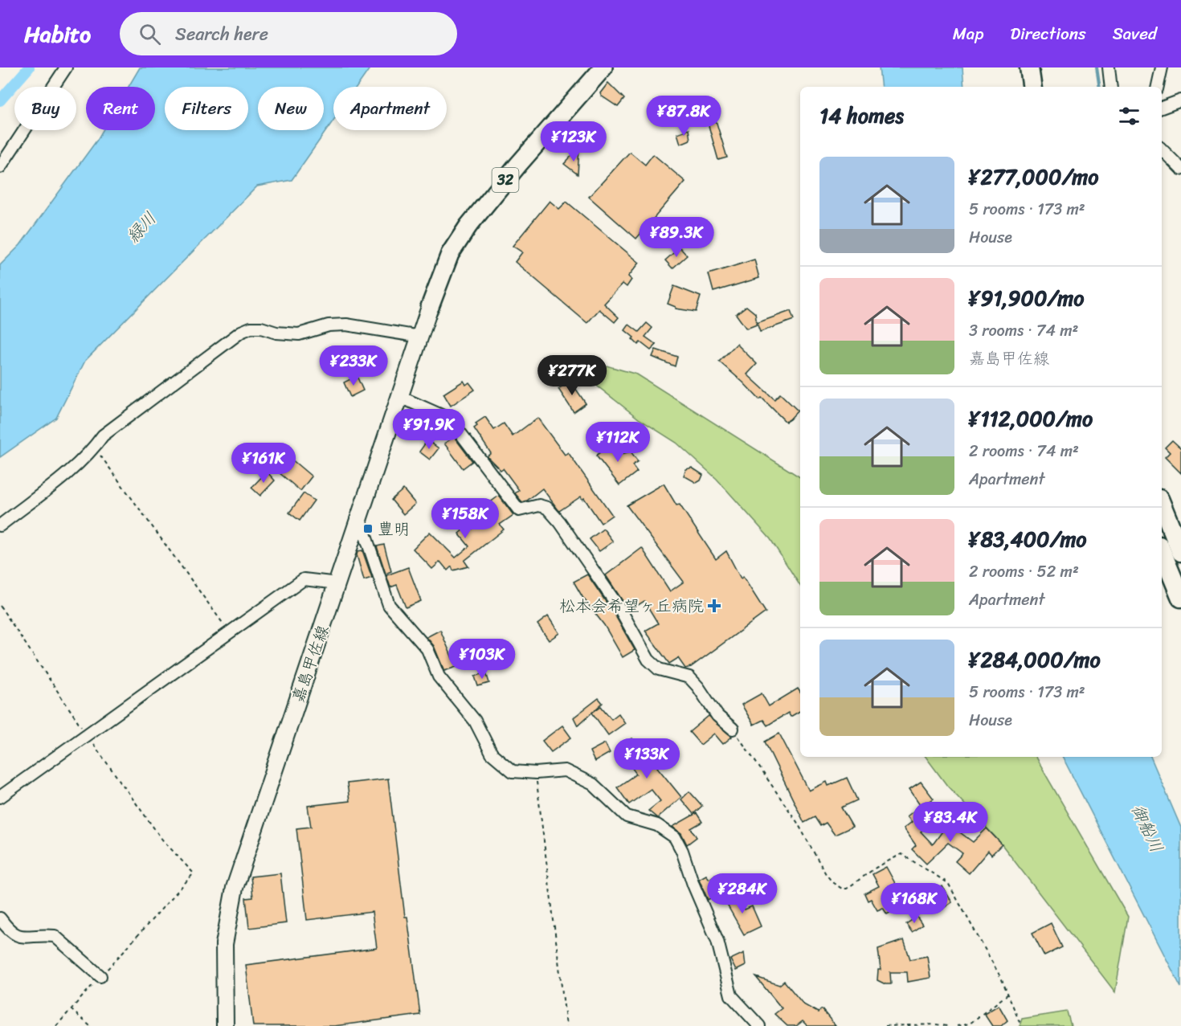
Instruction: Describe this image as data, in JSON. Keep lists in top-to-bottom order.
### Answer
{
  "streets": {
    "main road": ["32", "嘉島甲佐線"]
  },
  "crossings": [
    ["32", "嘉島甲佐線"]
  ],
  "water": ["緑川", "御船川"],
  "places": {
    "transit": ["豊明"],
    "health": ["松本会希望ヶ丘病院"]
  },
  "page": {
    "header": "Habito",
    "search": "Search here",
    "nav": ["Map", "Directions", "Saved"],
    "chip": [
      "Buy",
      "Rent",
      "Filters",
      "New",
      "Apartment"
    ],
    "heading": "14 homes",
    "price": [
      "¥87.8K",
      "¥123K",
      "¥89.3K",
      "¥233K",
      "¥277K",
      "¥91.9K",
      "¥112K",
      "¥161K",
      "¥158K",
      "¥103K",
      "¥133K",
      "¥83.4K",
      "¥284K",
      "¥168K"
    ],
    "list": [
      {
        "name": "¥277,000/mo",
        "note": "5 rooms · 173 m² · House"
      },
      {
        "name": "¥91,900/mo",
        "note": "3 rooms · 74 m² · 嘉島甲佐線"
      },
      {
        "name": "¥112,000/mo",
        "note": "2 rooms · 74 m² · Apartment"
      },
      {
        "name": "¥83,400/mo",
        "note": "2 rooms · 52 m² · Apartment"
      },
      {
        "name": "¥284,000/mo",
        "note": "5 rooms · 173 m² · House"
      }
    ]
  }
}
